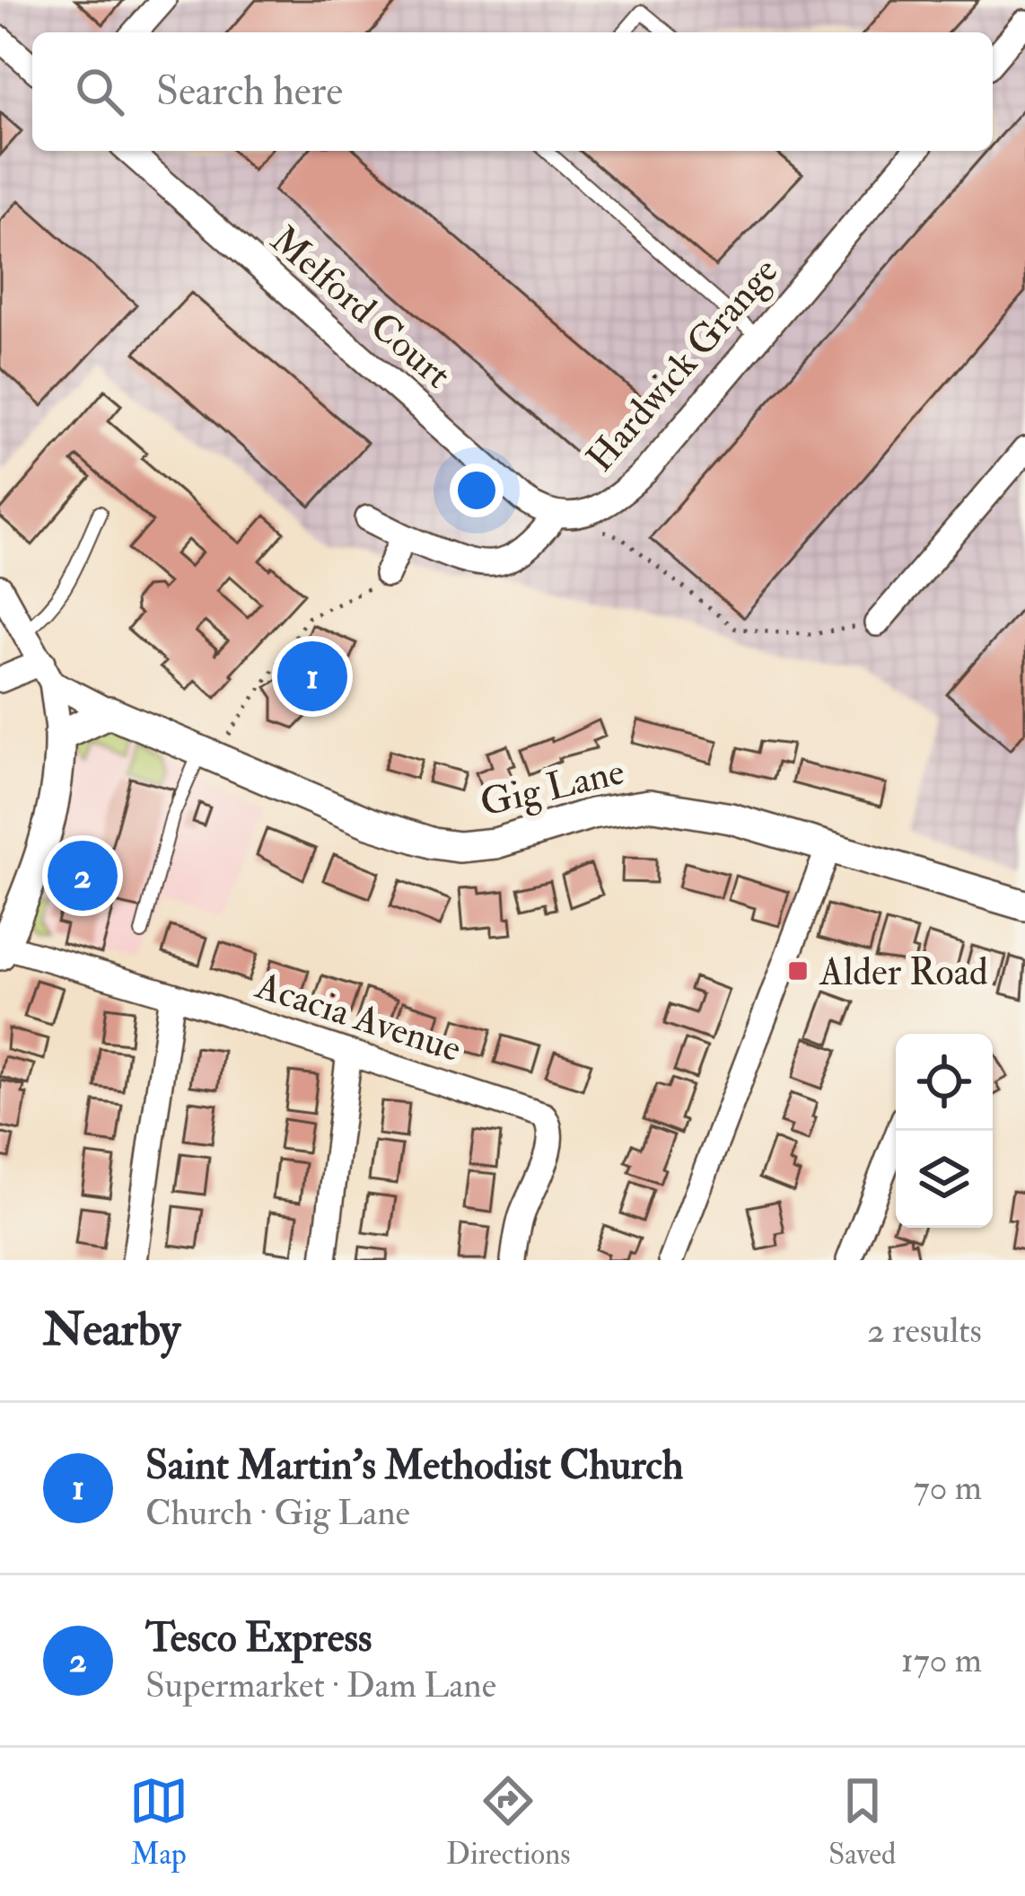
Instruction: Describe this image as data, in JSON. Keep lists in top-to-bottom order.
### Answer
{
  "streets": {
    "street": [
      "Melford Court",
      "Hardwick Grange",
      "Gig Lane",
      "Acacia Avenue"
    ]
  },
  "crossings": [
    ["Melford Court", "Hardwick Grange"]
  ],
  "places": {
    "transit": ["Alder Road"]
  },
  "page": {
    "search": "Search here",
    "pins": ["1", "2"],
    "heading": ["Nearby", "2 results"],
    "list": [
      {
        "mark": "1",
        "name": "Saint Martin's Methodist Church",
        "note": "Church · Gig Lane",
        "value": "70 m"
      },
      {
        "mark": "2",
        "name": "Tesco Express",
        "note": "Supermarket · Dam Lane",
        "value": "170 m"
      }
    ],
    "nav": ["Map", "Directions", "Saved"]
  }
}
